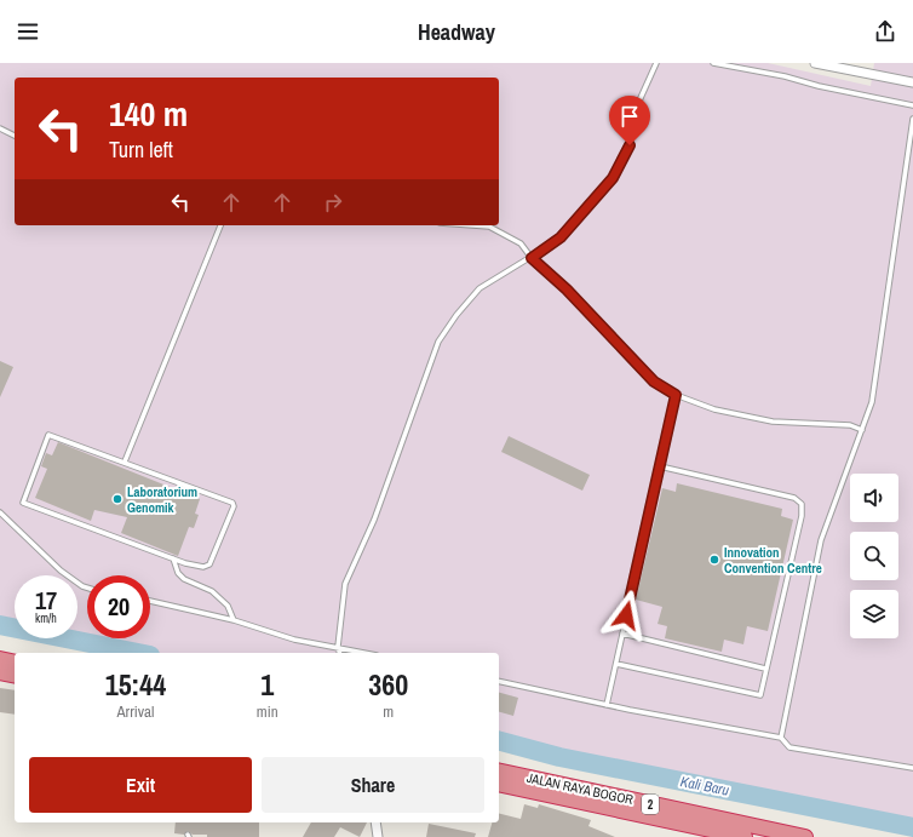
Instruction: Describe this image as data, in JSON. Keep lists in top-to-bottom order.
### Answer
{
  "streets": {
    "highway": ["JALAN RAYA BOGOR", "2"]
  },
  "water": ["Kali Baru"],
  "places": ["Laboratorium Genomik", "Innovation Convention Centre"],
  "page": {
    "header": "Headway",
    "turn": ["140 m", "Turn left"],
    "speed": "17 km/h",
    "limit": "20",
    "eta": [
      "15:44",
      "Arrival",
      "1",
      "min",
      "360",
      "m"
    ],
    "buttons": ["Exit", "Share"]
  }
}
